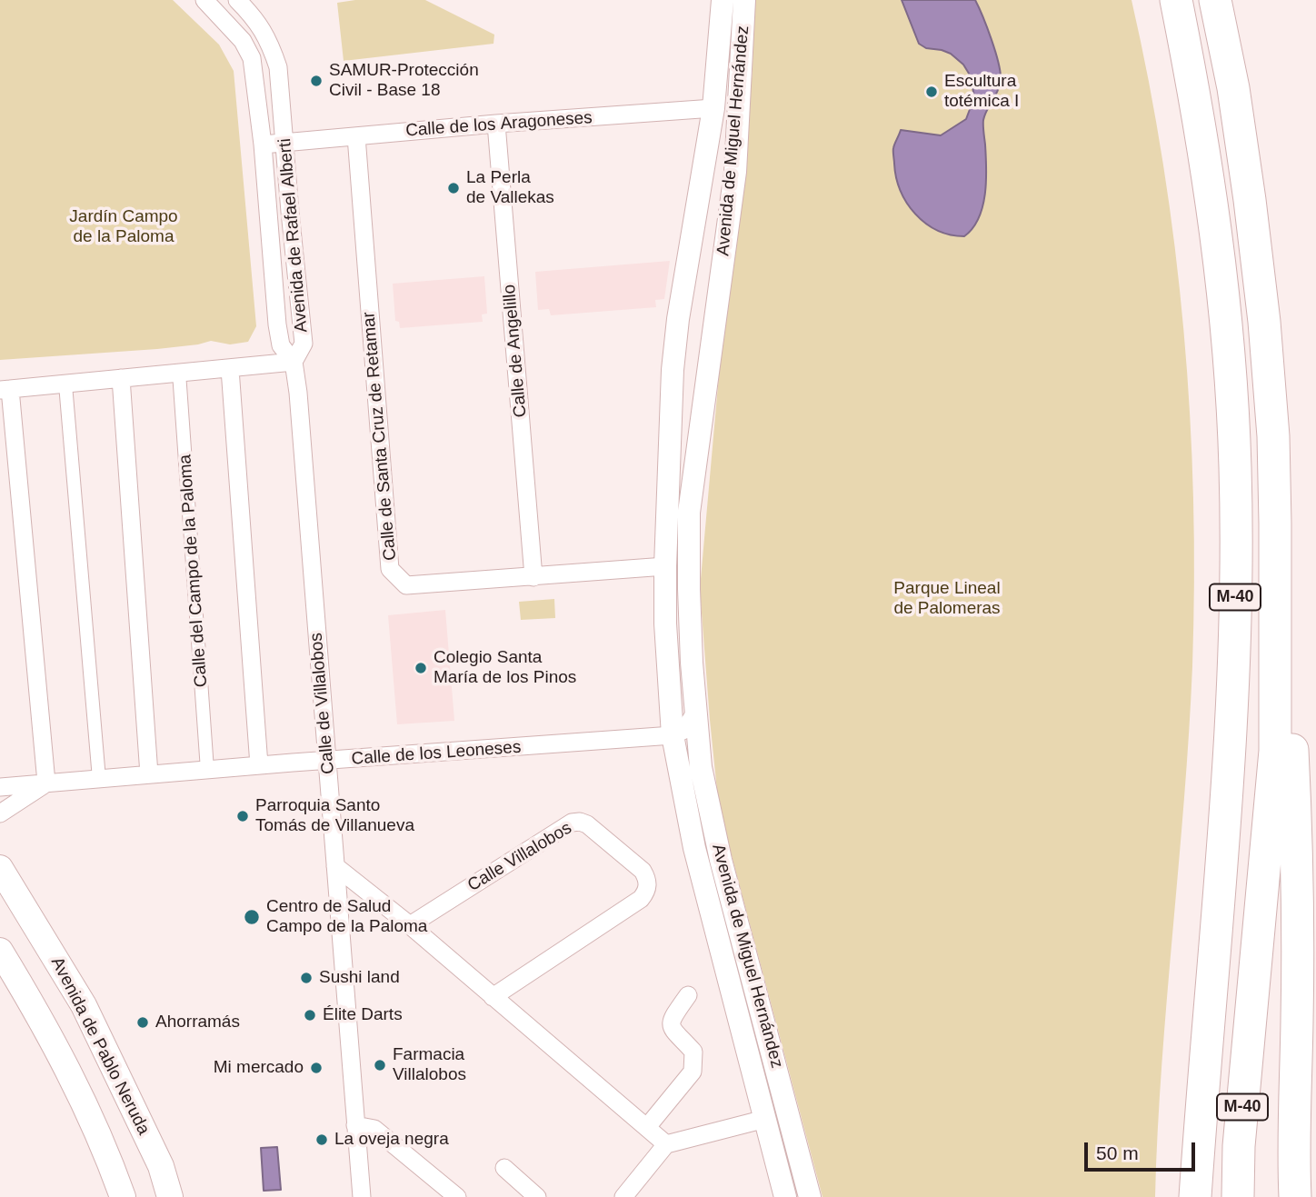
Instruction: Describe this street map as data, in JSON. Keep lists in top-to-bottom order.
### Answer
{
  "streets": {
    "highway": ["M-40"],
    "main road": ["Avenida de Pablo Neruda"],
    "street": [
      "Calle de los Aragoneses",
      "Avenida de Miguel Hernández",
      "Avenida de Rafael Alberti",
      "Calle de Angelillo",
      "Calle de Santa Cruz de Retamar",
      "Calle del Campo de la Paloma",
      "Calle de Villalobos",
      "Calle de los Leoneses",
      "Calle Villalobos"
    ]
  },
  "crossings": [
    ["Calle de los Aragoneses", "Avenida de Miguel Hernández"],
    ["Calle de los Aragoneses", "Avenida de Rafael Alberti"],
    ["Calle de los Aragoneses", "Calle de Angelillo"],
    ["Calle de los Aragoneses", "Calle de Santa Cruz de Retamar"],
    ["Avenida de Miguel Hernández", "Calle de Santa Cruz de Retamar"],
    ["Avenida de Miguel Hernández", "Calle de los Leoneses"],
    ["Avenida de Rafael Alberti", "Calle de Villalobos"],
    ["Calle de Angelillo", "Calle de Santa Cruz de Retamar"],
    ["Calle del Campo de la Paloma", "Calle de los Leoneses"],
    ["Calle de Villalobos", "Calle de los Leoneses"]
  ],
  "parks": ["Jardín Campo de la Paloma", "Parque Lineal de Palomeras"],
  "places": [
    "SAMUR-Protección Civil - Base 18",
    "Escultura totémica I",
    "La Perla de Vallekas",
    "Colegio Santa María de los Pinos",
    "Parroquia Santo Tomás de Villanueva",
    "Centro de Salud Campo de la Paloma",
    "Sushi land",
    "Élite Darts",
    "Ahorramás",
    "Farmacia Villalobos",
    "Mi mercado",
    "La oveja negra"
  ],
  "scale_bar": "50 m"
}
